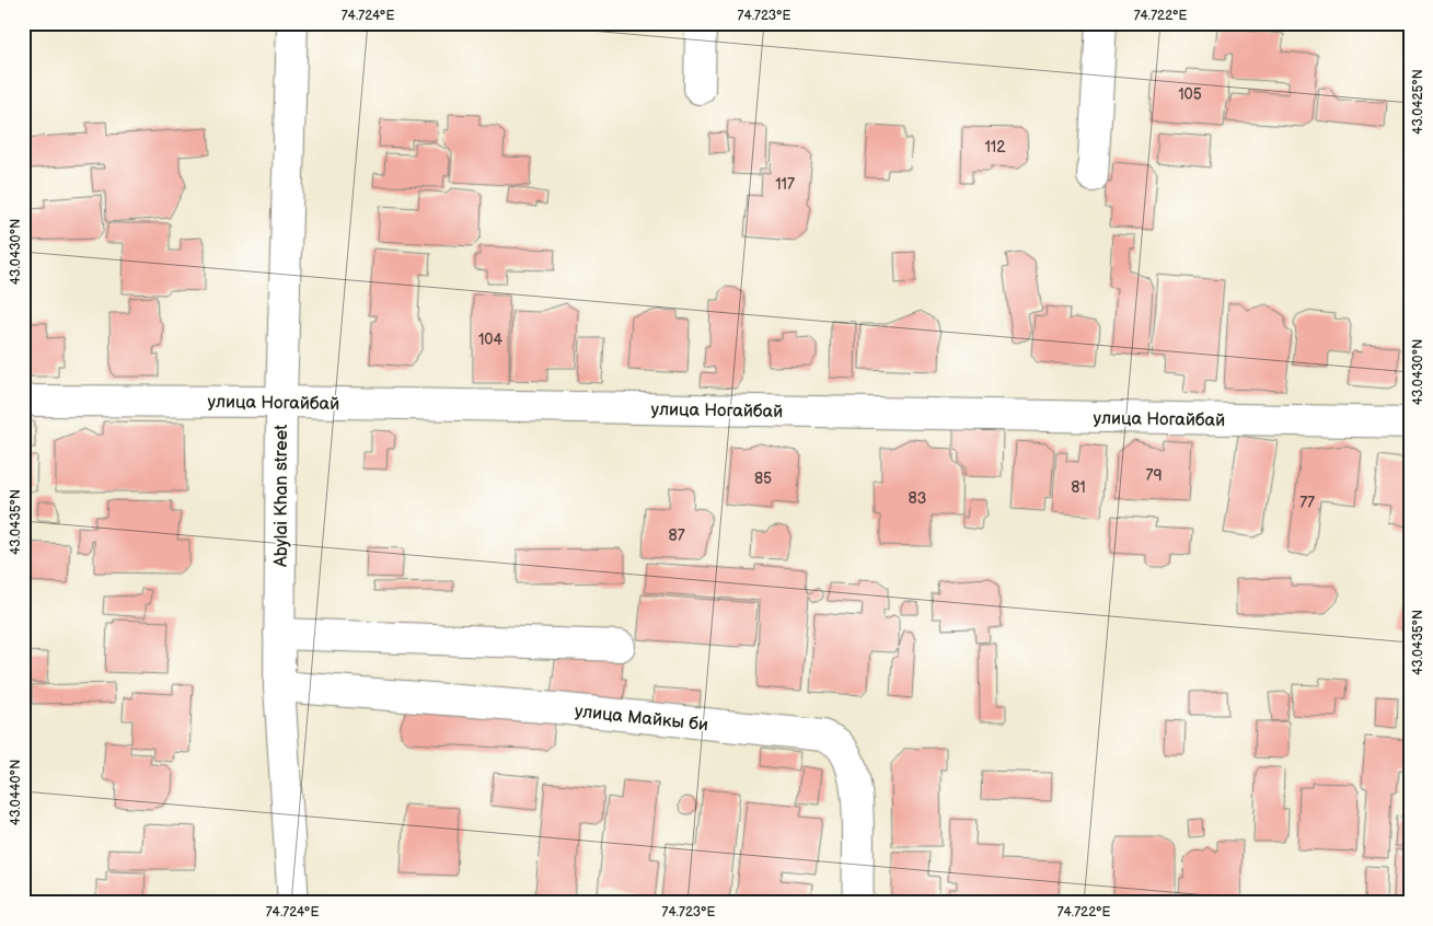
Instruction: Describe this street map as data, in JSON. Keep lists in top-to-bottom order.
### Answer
{
  "streets": {
    "street": ["улица Ногайбай", "Abylai Khan street", "улица Майкы би"]
  },
  "crossings": [
    ["улица Ногайбай", "Abylai Khan street"],
    ["Abylai Khan street", "улица Майкы би"]
  ],
  "house_numbers": [
    "105",
    "112",
    "117",
    "104",
    "79",
    "85",
    "81",
    "83",
    "77",
    "87"
  ],
  "coordinates": [
    "74.724°E",
    "74.723°E",
    "74.722°E",
    "43.0425°N",
    "43.0430°N",
    "43.0435°N",
    "43.0440°N"
  ]
}
